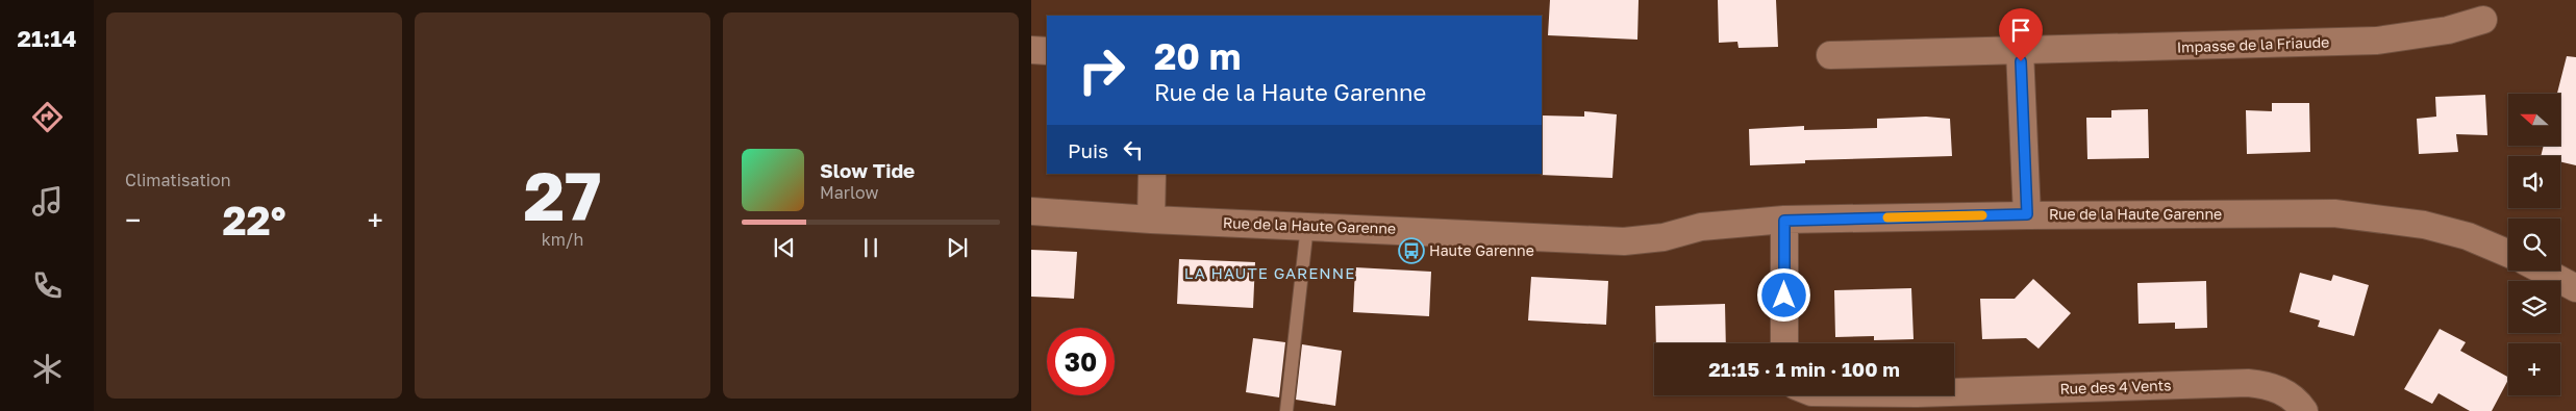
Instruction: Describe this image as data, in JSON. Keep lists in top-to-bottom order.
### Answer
{
  "streets": {
    "street": ["Impasse de la Friaude", "Rue de la Haute Garenne", "Rue des 4 Vents"]
  },
  "districts": ["LA HAUTE GARENNE"],
  "places": {
    "bus stop": ["Haute Garenne"]
  },
  "north": "left",
  "page": {
    "tabs": "21:14",
    "tile": [
      "Climatisation",
      ["27", "km/h"]
    ],
    "turn": ["20 m", "Rue de la Haute Garenne"],
    "map_buttons": "+",
    "then": "Puis",
    "song": ["Slow Tide", "Marlow"],
    "heat": ["−", "22°", "+"],
    "limit": "30",
    "trip": "21:15 · 1 min · 100 m"
  }
}
